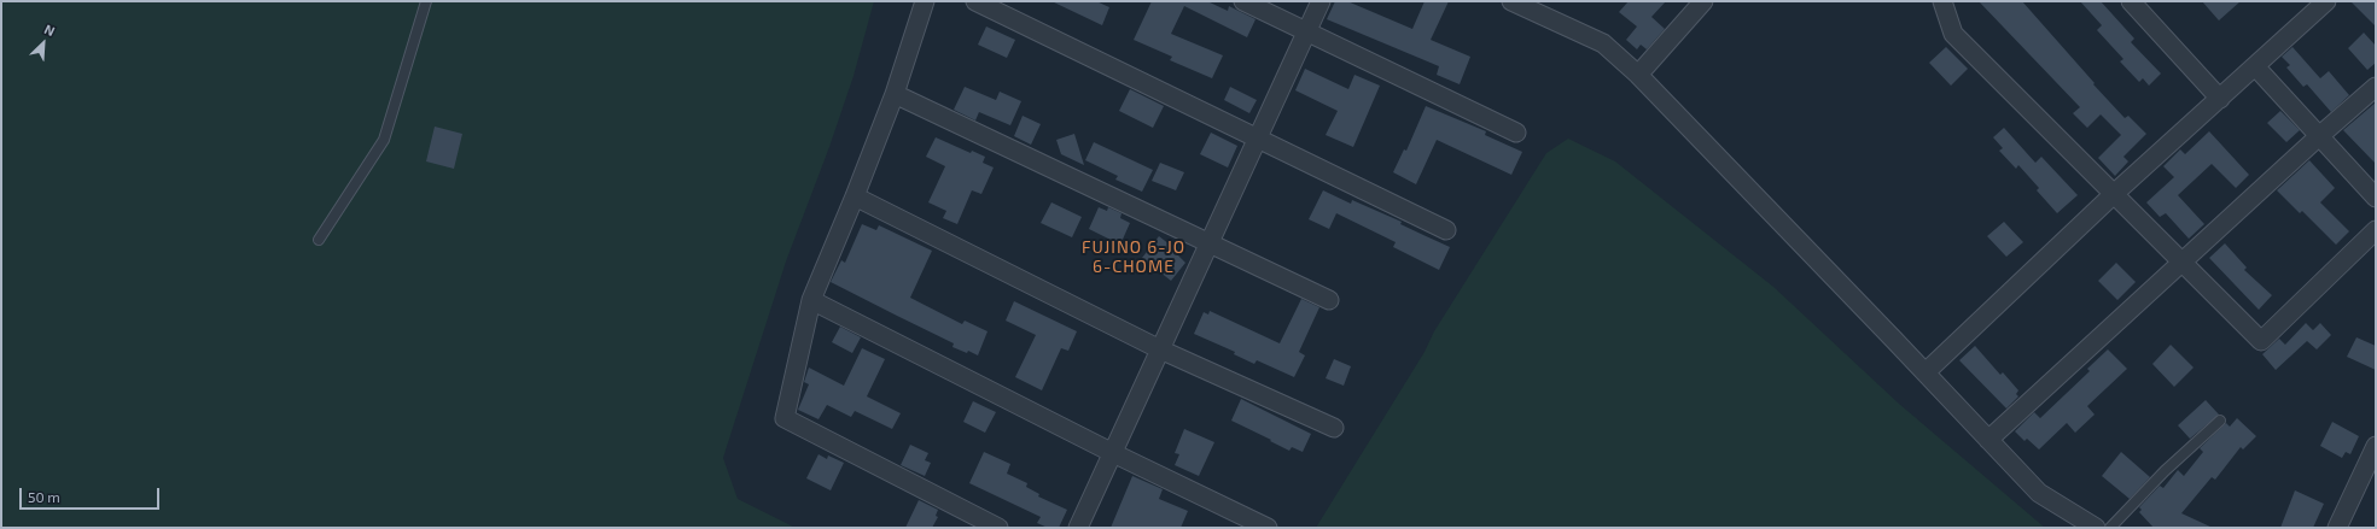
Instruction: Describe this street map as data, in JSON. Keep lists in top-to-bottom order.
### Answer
{
  "districts": ["FUJINO 6-JO 6-CHOME"],
  "scale_bar": "50 m",
  "north": "top right"
}
